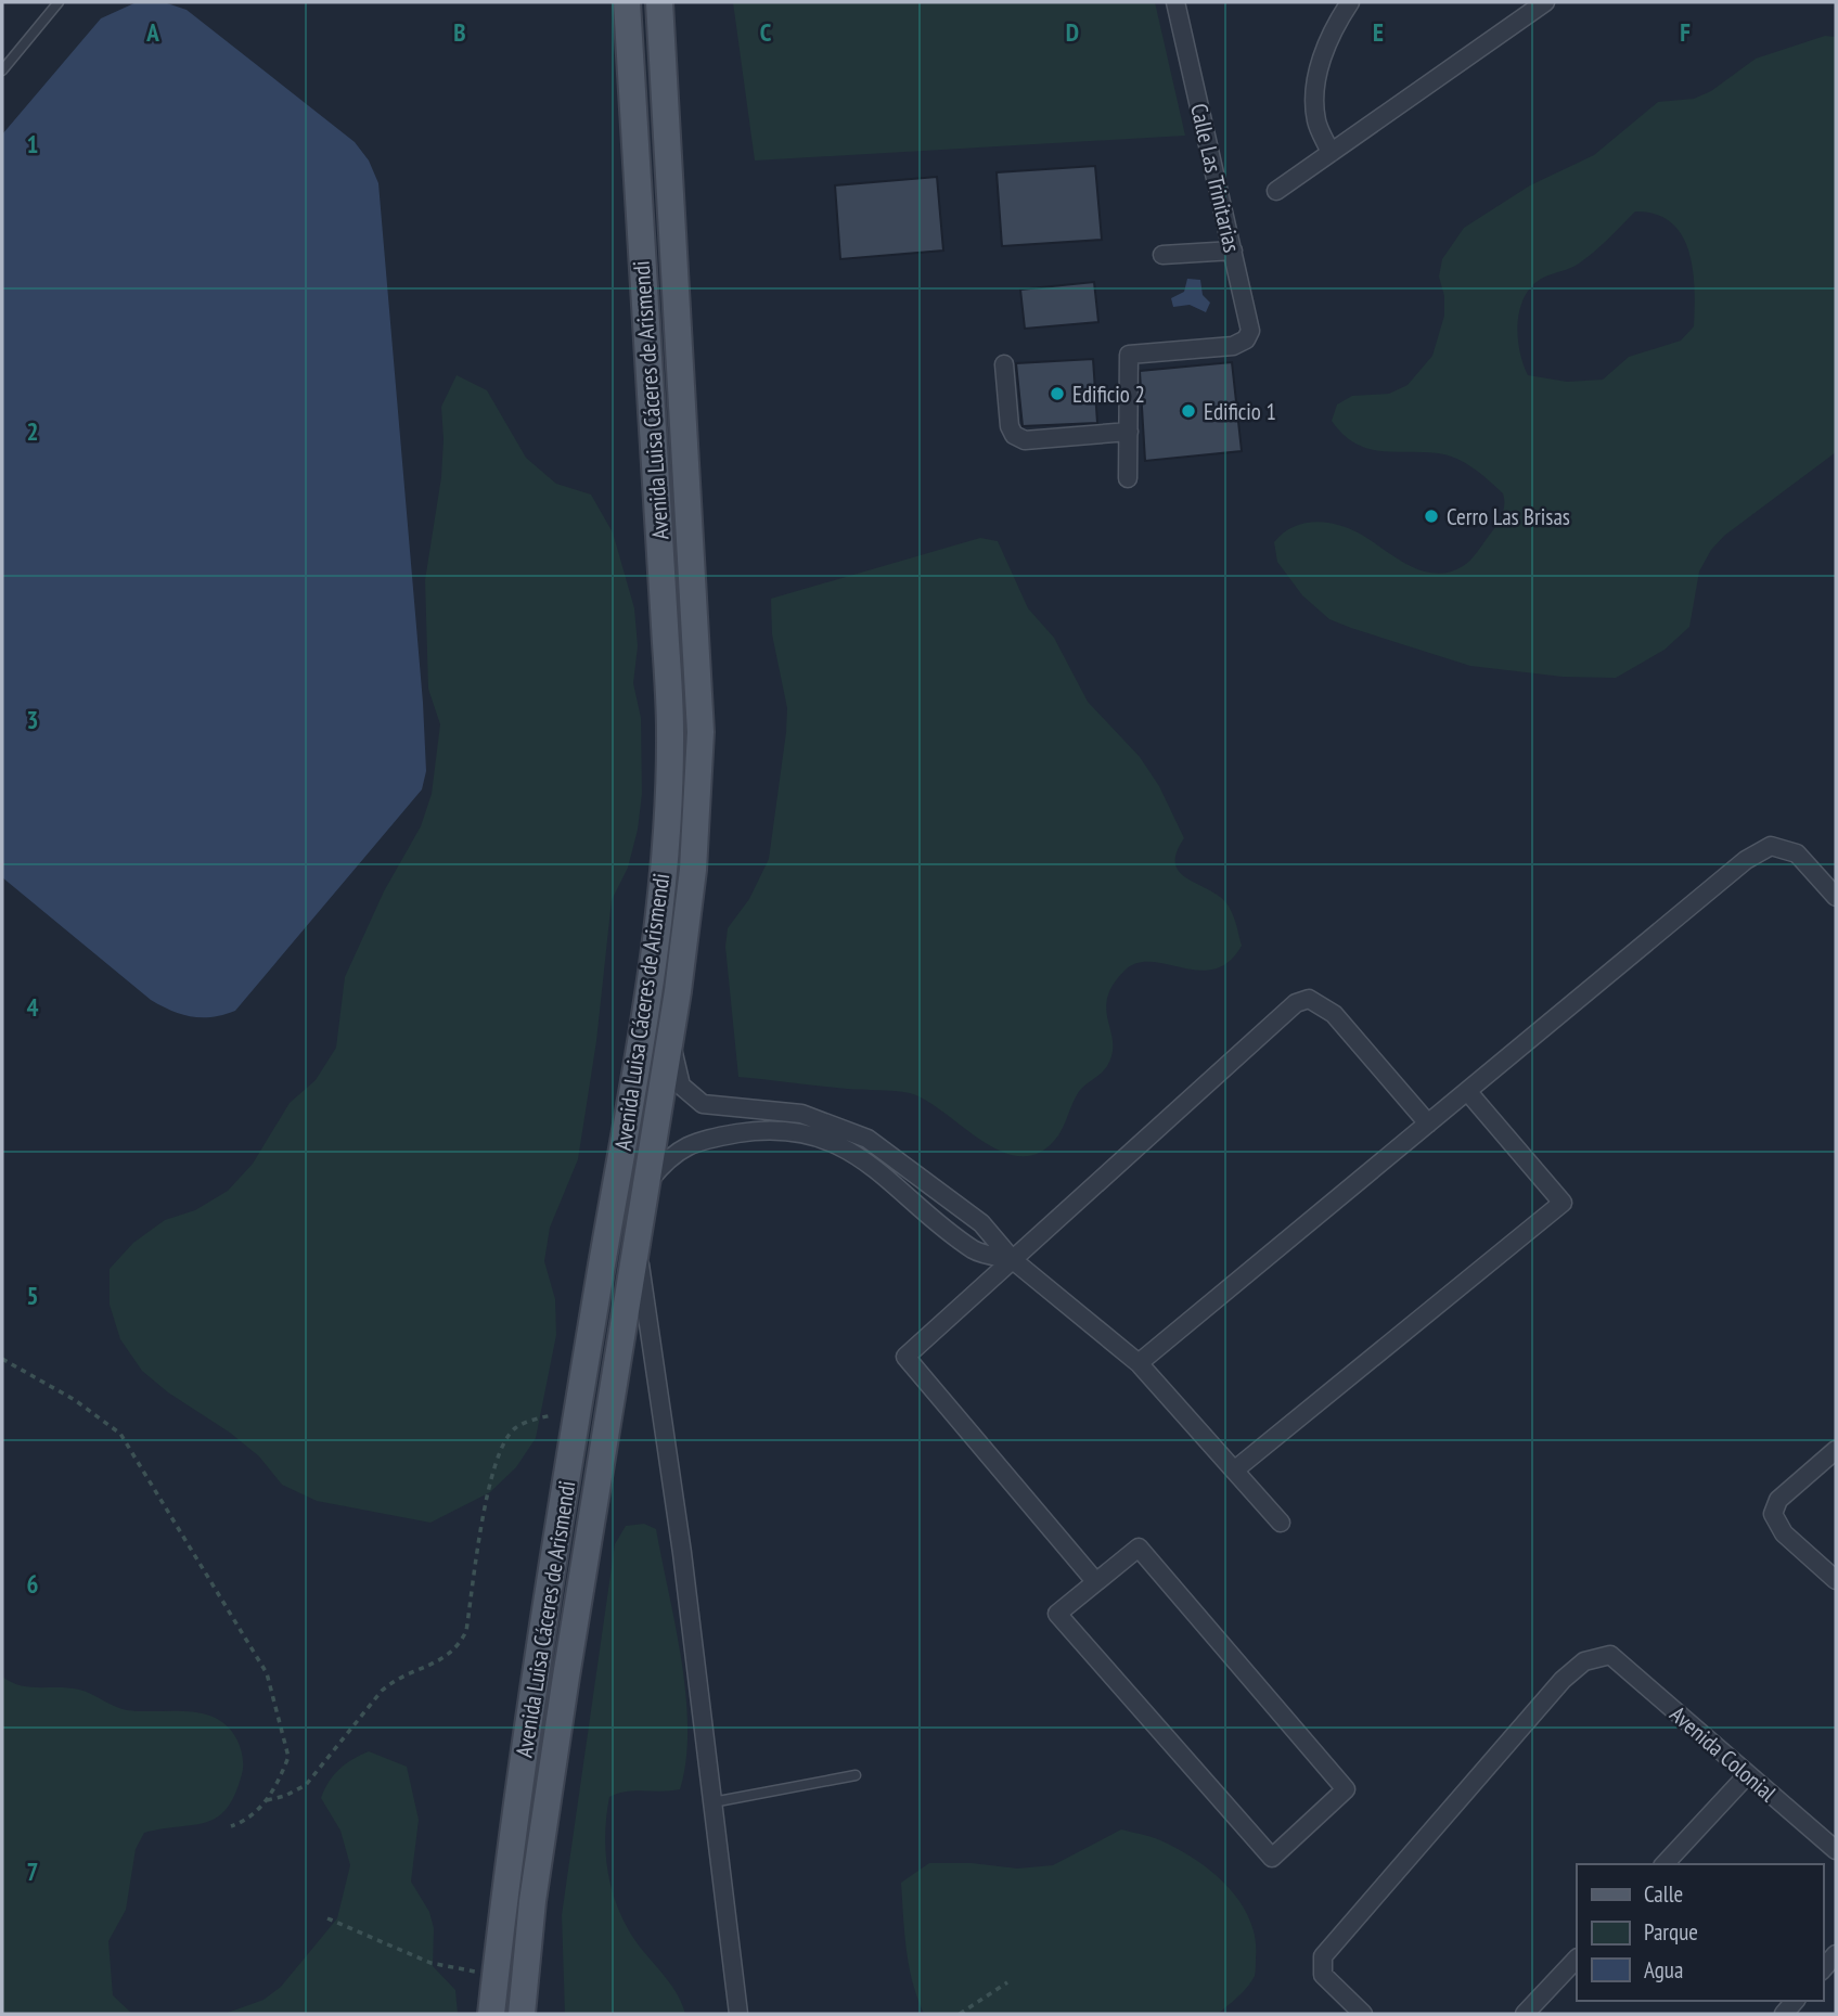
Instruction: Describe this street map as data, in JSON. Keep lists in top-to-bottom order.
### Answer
{
  "streets": {
    "main road": ["Avenida Luisa Cáceres de Arismendi"],
    "street": ["Calle Las Trinitarias", "Avenida Colonial"]
  },
  "places": ["Edificio 2", "Edificio 1", "Cerro Las Brisas"],
  "legend": ["Calle", "Parque", "Agua"],
  "grid": {
    "columns": [
      "A",
      "B",
      "C",
      "D",
      "E",
      "F"
    ],
    "rows": [
      "1",
      "2",
      "3",
      "4",
      "5",
      "6",
      "7"
    ]
  }
}
